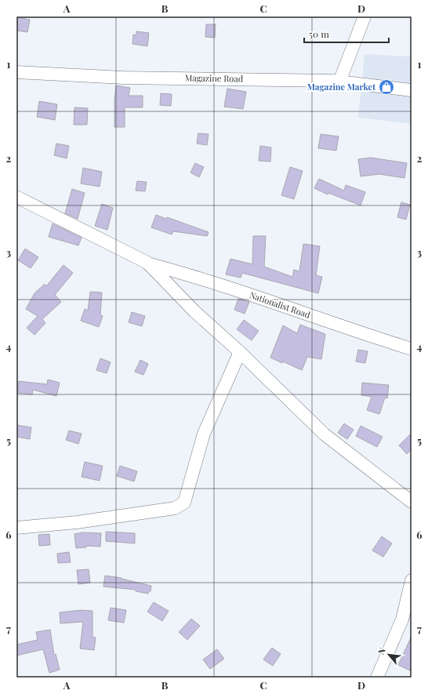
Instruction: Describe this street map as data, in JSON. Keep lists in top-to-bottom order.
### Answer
{
  "streets": {
    "street": ["Magazine Road", "Nationalist Road"]
  },
  "places": {
    "shop": ["Magazine Market"]
  },
  "scale_bar": "50 m",
  "north": "top left",
  "grid": {
    "columns": [
      "A",
      "B",
      "C",
      "D"
    ],
    "rows": [
      "1",
      "2",
      "3",
      "4",
      "5",
      "6",
      "7"
    ]
  }
}
